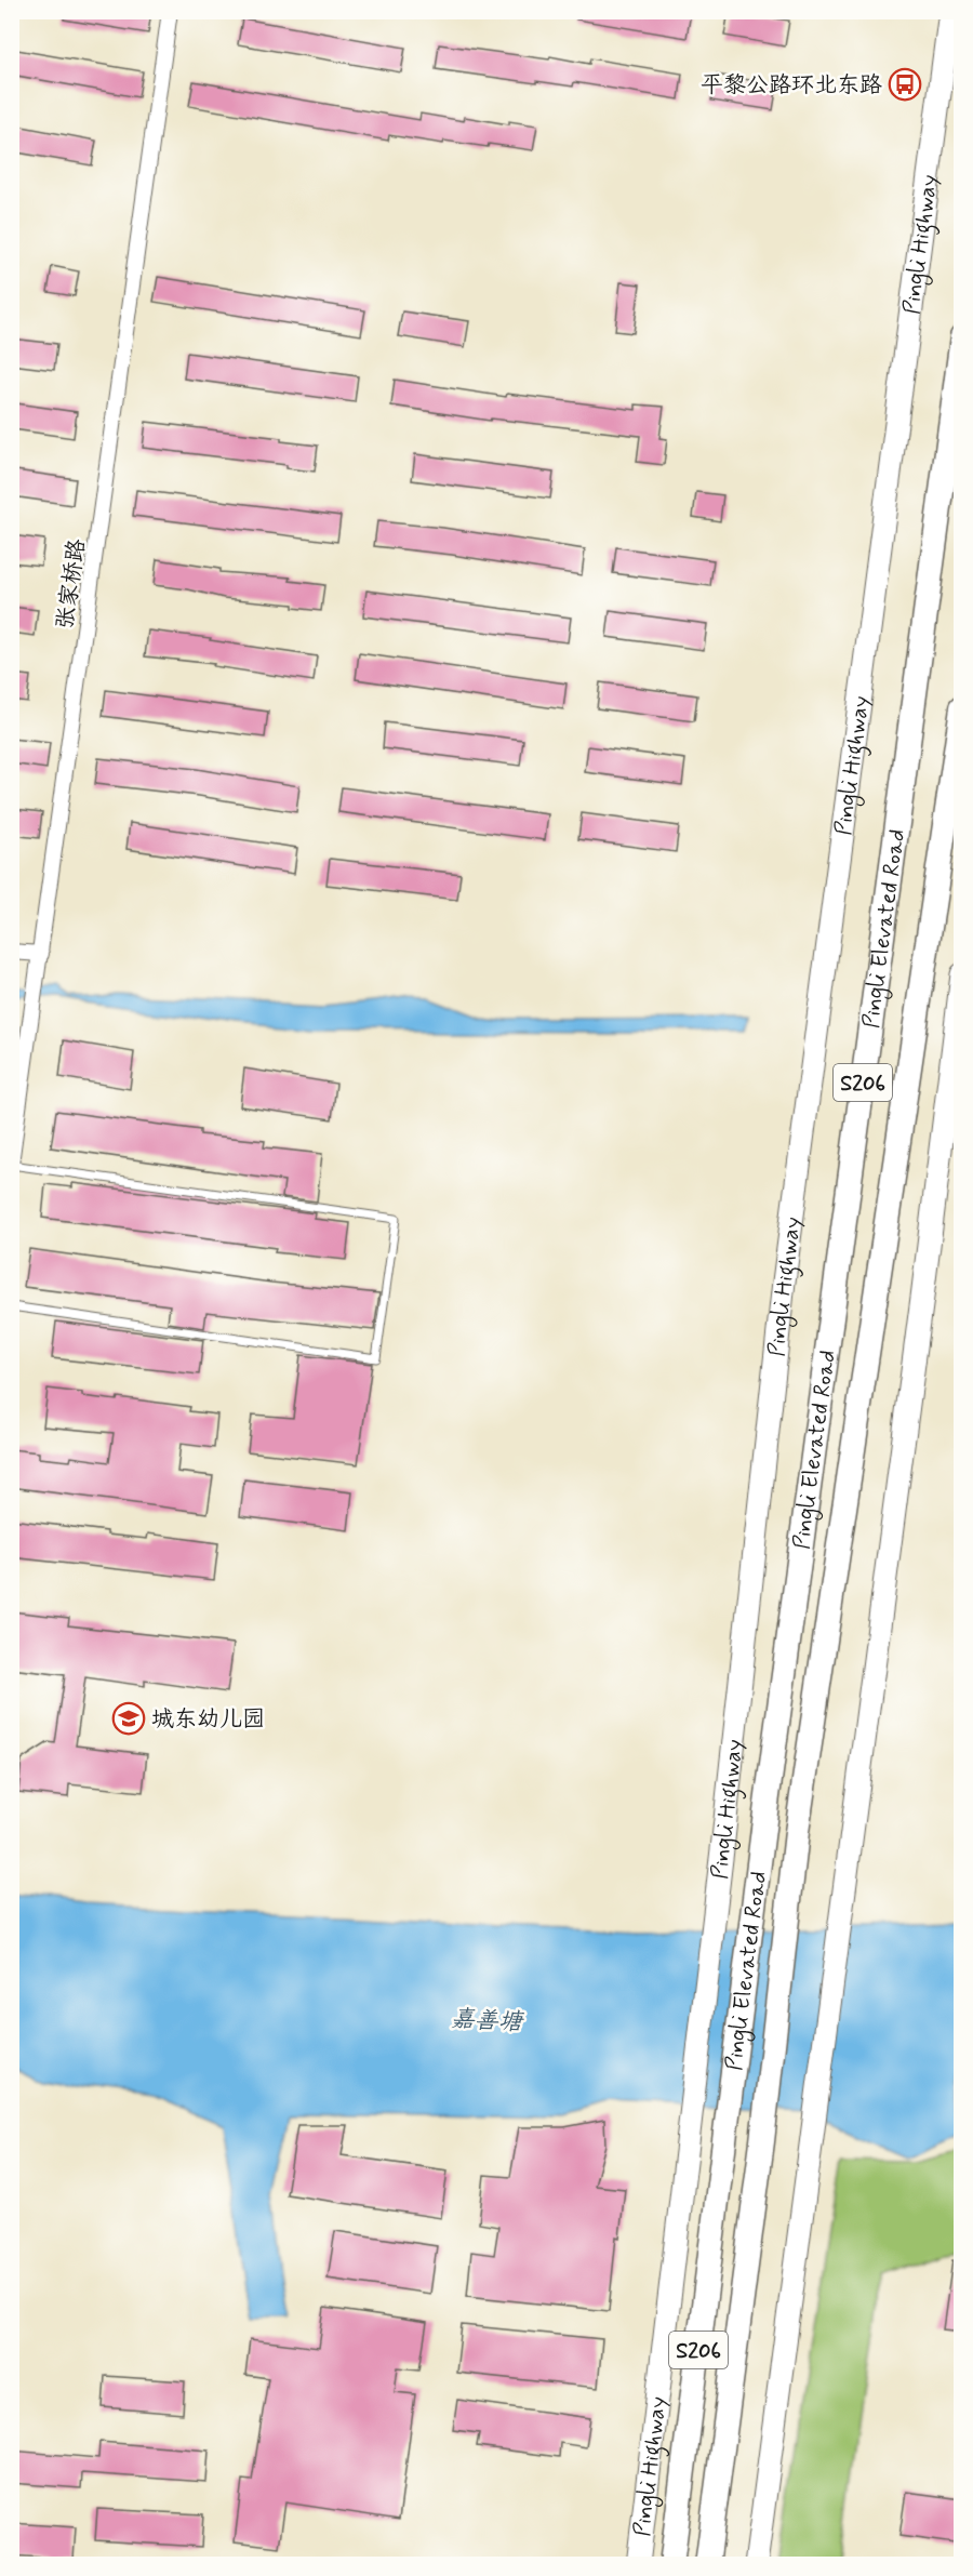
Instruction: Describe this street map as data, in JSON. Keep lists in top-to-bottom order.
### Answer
{
  "streets": {
    "highway": ["Pingli Elevated Road", "S206"],
    "main road": ["Pingli Highway"],
    "street": ["张家桥路"]
  },
  "water": ["嘉善塘"],
  "places": {
    "bus stop": ["平黎公路环北东路"],
    "school or university": ["城东幼儿园"]
  }
}
